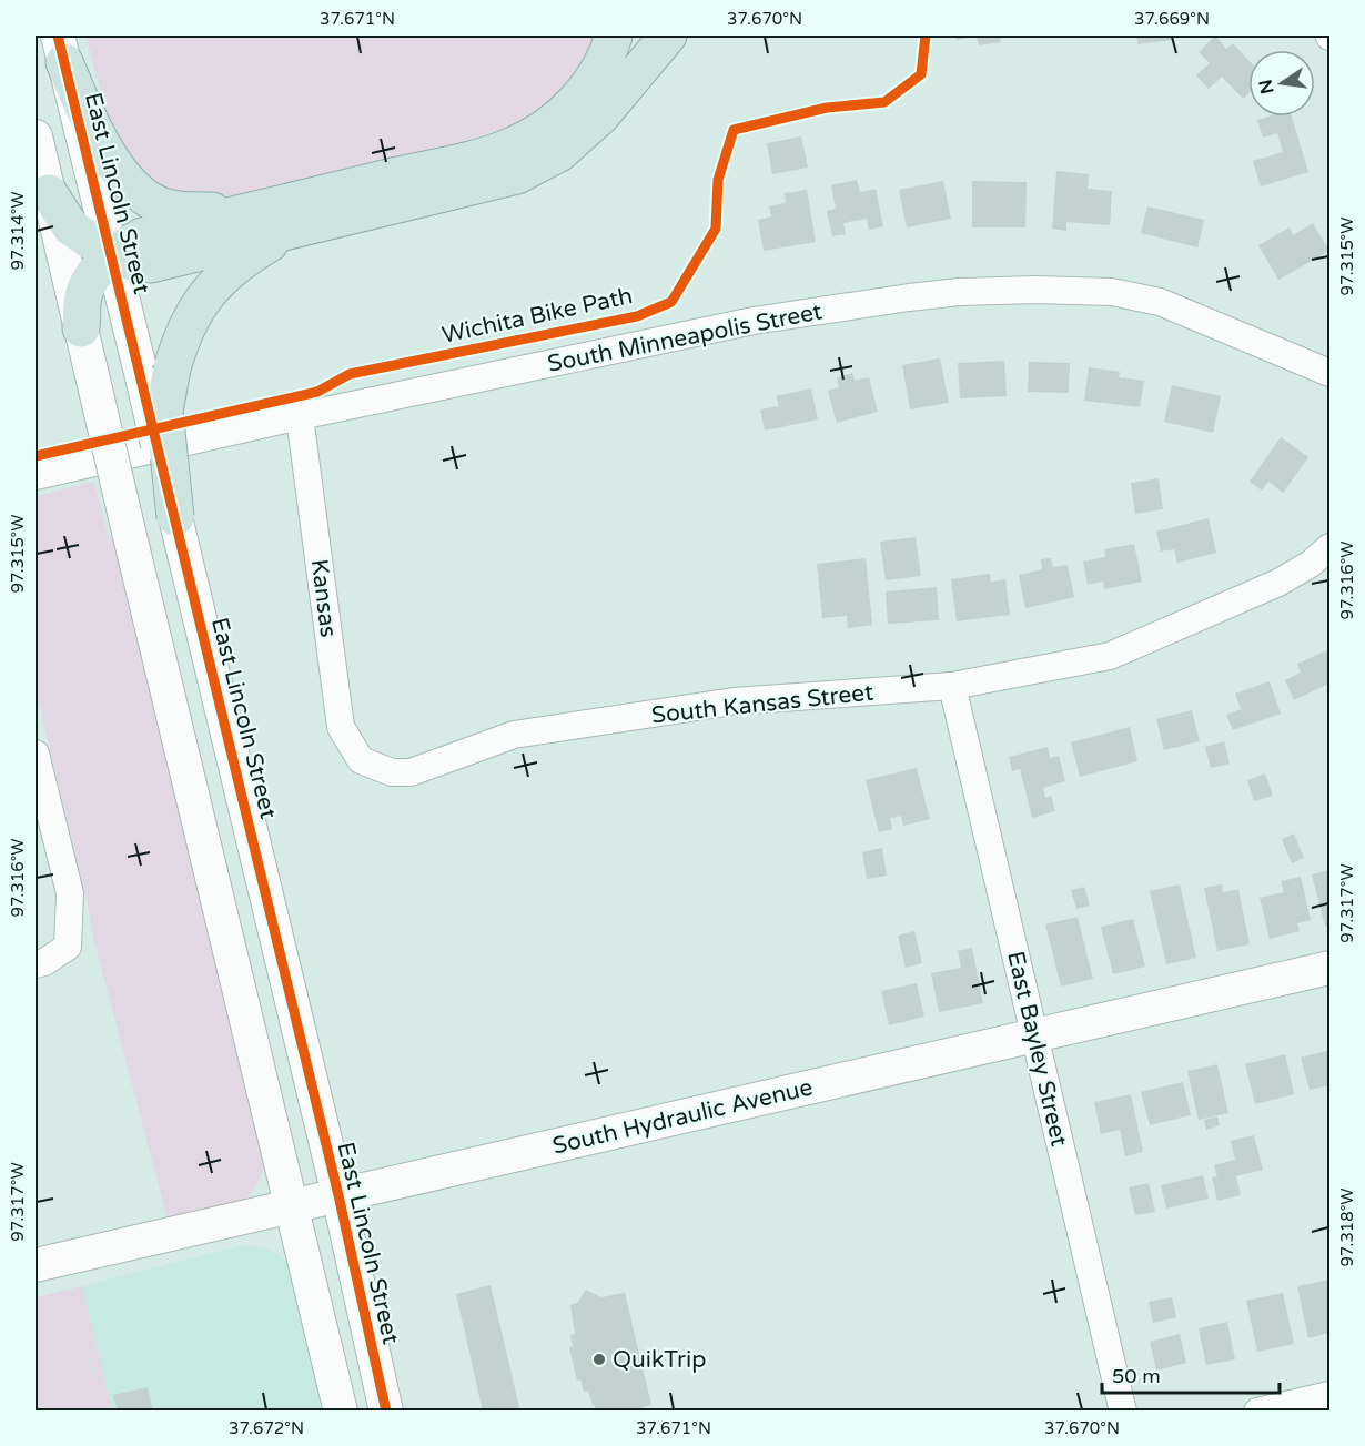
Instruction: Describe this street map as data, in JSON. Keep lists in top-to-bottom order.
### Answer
{
  "streets": {
    "street": [
      "East Lincoln Street",
      "South Minneapolis Street",
      "Kansas",
      "South Kansas Street",
      "East Bayley Street",
      "South Hydraulic Avenue"
    ],
    "cycle path": ["Wichita Bike Path"]
  },
  "crossings": [
    ["East Lincoln Street", "South Hydraulic Avenue"],
    ["South Minneapolis Street", "Kansas"],
    ["Kansas", "South Kansas Street"],
    ["South Kansas Street", "East Bayley Street"],
    ["East Bayley Street", "South Hydraulic Avenue"]
  ],
  "places": ["QuikTrip"],
  "scale_bar": "50 m",
  "north": "left",
  "coordinates": [
    "37.671°N",
    "37.670°N",
    "37.669°N",
    "97.314°W",
    "97.315°W",
    "97.316°W",
    "97.317°W",
    "97.318°W",
    "37.672°N"
  ]
}
